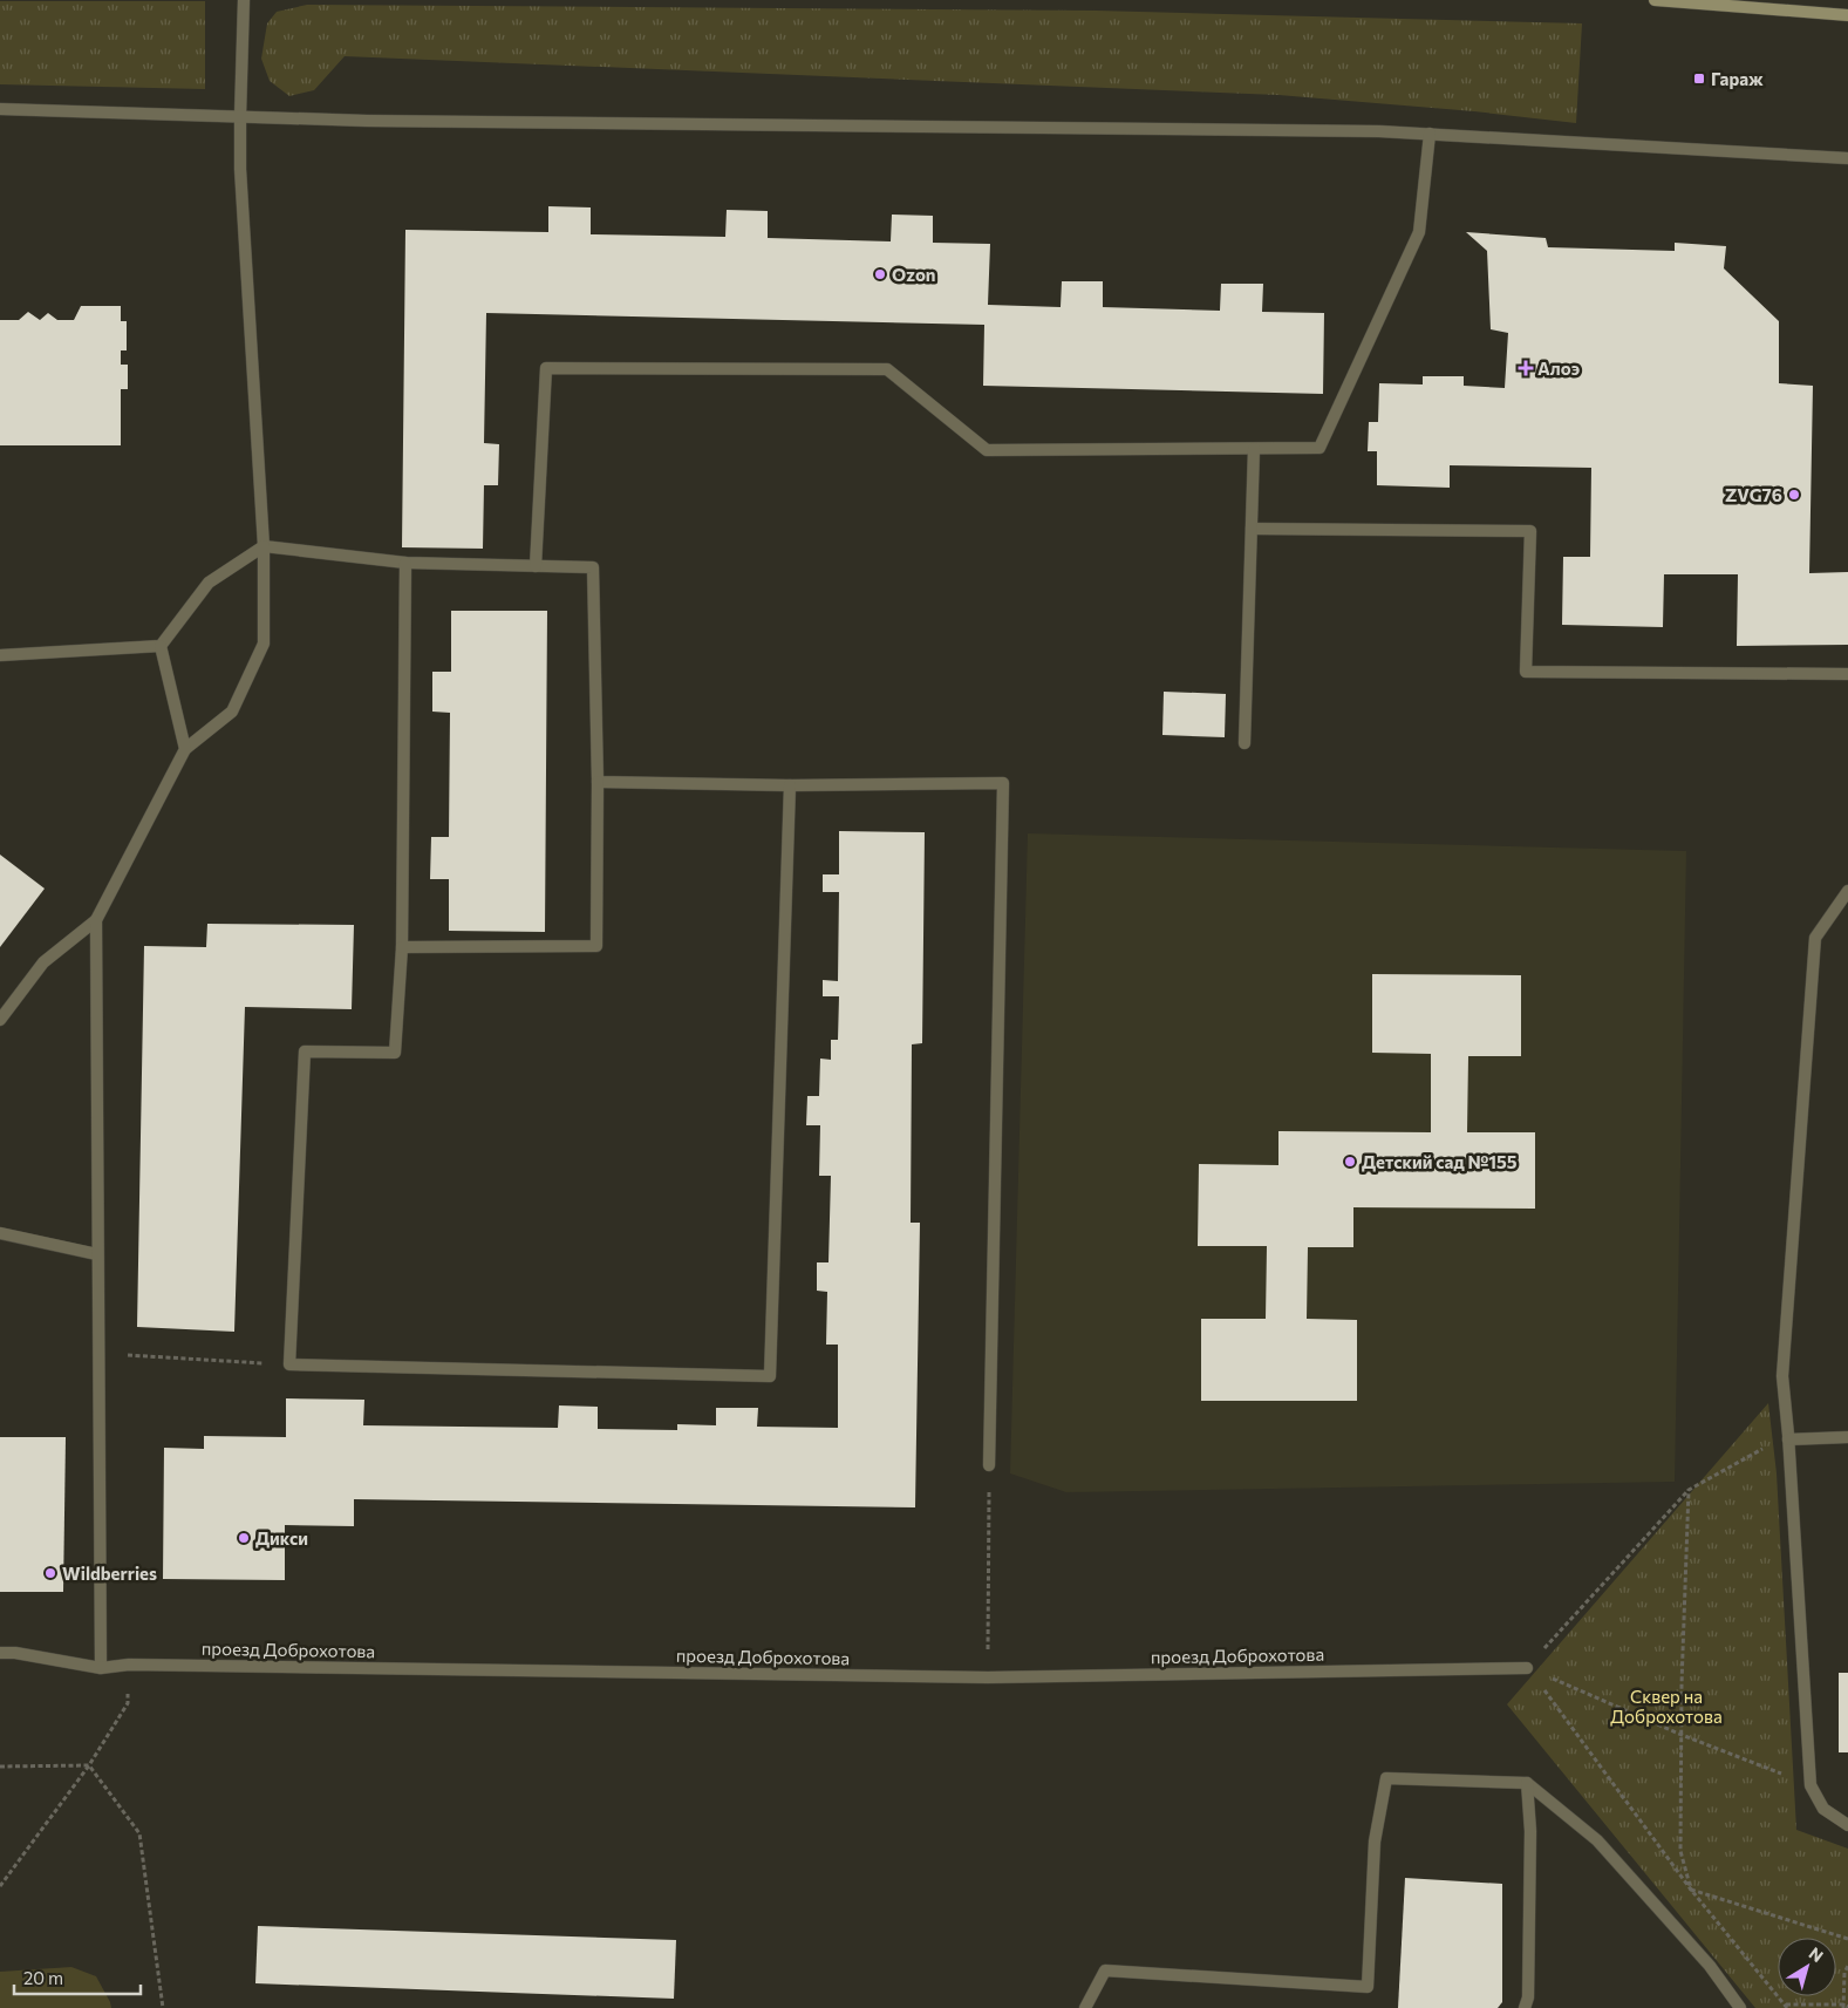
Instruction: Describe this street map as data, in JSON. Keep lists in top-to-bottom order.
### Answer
{
  "streets": {
    "street": ["проезд Доброхотова"]
  },
  "parks": ["Сквер на Доброхотова"],
  "places": {
    "transit": ["Гараж"],
    "other": [
      "Ozon",
      "ZVG76",
      "Детский сад №155",
      "Дикси",
      "Wildberries"
    ],
    "health": ["Алоэ"]
  },
  "scale_bar": "20 m",
  "north": "top right"
}
